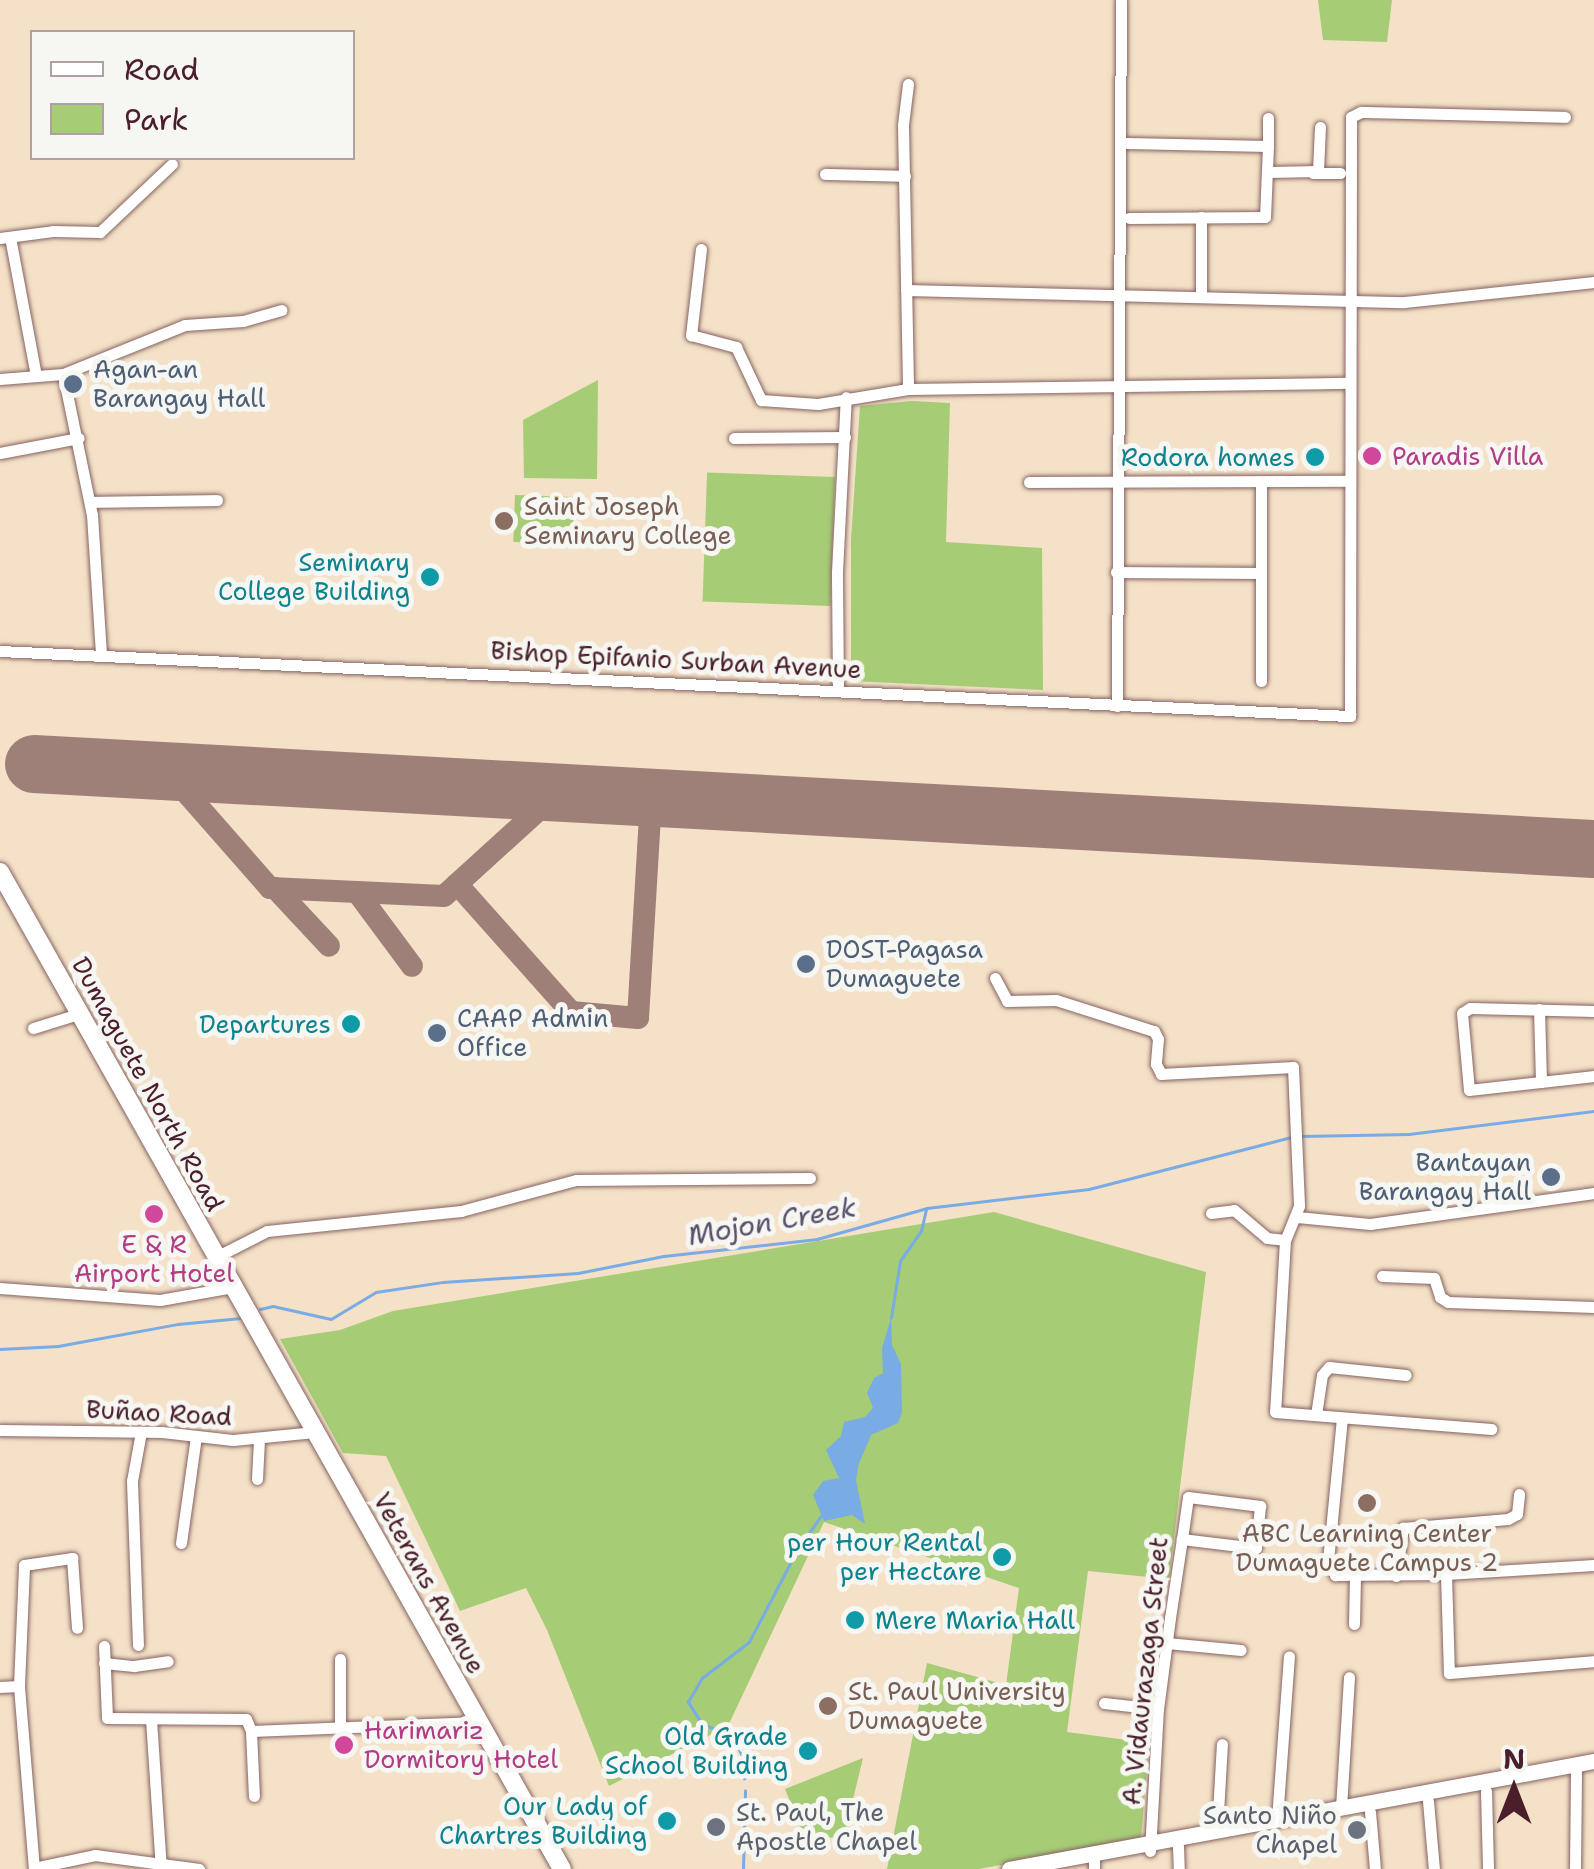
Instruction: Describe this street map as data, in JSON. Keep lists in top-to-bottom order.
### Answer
{
  "streets": {
    "highway": ["Dumaguete North Road", "Veterans Avenue"],
    "street": ["Bishop Epifanio Surban Avenue", "Buñao Road", "A. Vidaurazaga Street"]
  },
  "crossings": [
    ["Dumaguete North Road", "Veterans Avenue"],
    ["Buñao Road", "Veterans Avenue"]
  ],
  "water": ["Mojon Creek"],
  "places": [
    "Agan-an Barangay Hall",
    "Paradis Villa",
    "Rodora homes",
    "Saint Joseph Seminary College",
    "Seminary College Building",
    "DOST-Pagasa Dumaguete",
    "Departures",
    "CAAP Admin Office",
    "Bantayan Barangay Hall",
    "E & R Airport Hotel",
    "ABC Learning Center Dumaguete Campus 2",
    "per Hour Rental per Hectare",
    "Mere Maria Hall",
    "St. Paul University Dumaguete",
    "Harimariz Dormitory Hotel",
    "Old Grade School Building",
    "Our Lady of Chartres Building",
    "St. Paul, The Apostle Chapel",
    "Santo Niño Chapel"
  ],
  "legend": ["Road", "Park"],
  "north": "top"
}
